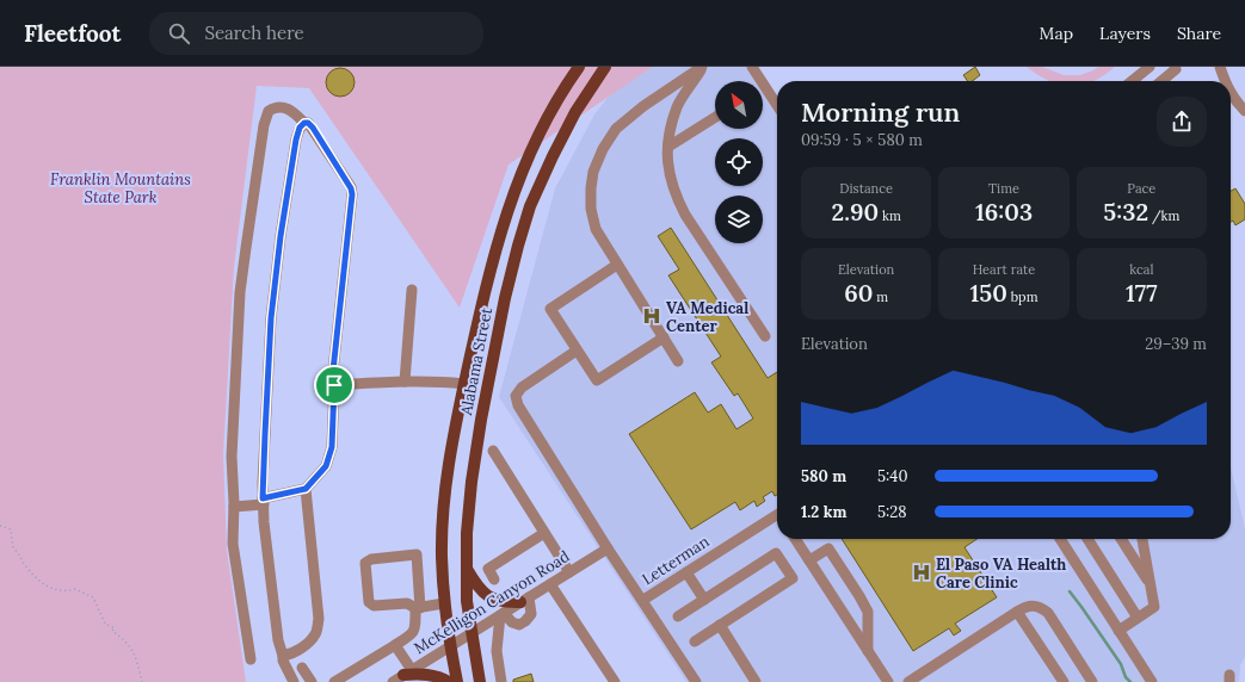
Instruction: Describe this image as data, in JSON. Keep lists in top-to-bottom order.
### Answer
{
  "streets": {
    "main road": ["Alabama Street"],
    "street": ["Letterman", "McKelligon Canyon Road"]
  },
  "crossings": [
    ["Alabama Street", "McKelligon Canyon Road"],
    ["Letterman", "McKelligon Canyon Road"]
  ],
  "parks": ["Franklin Mountains State Park"],
  "places": {
    "hospital": ["VA Medical Center", "El Paso VA Health Care Clinic"]
  },
  "north": "top left",
  "page": {
    "header": "Fleetfoot",
    "search": "Search here",
    "nav": ["Map", "Layers", "Share"],
    "heading": ["Morning run", "09:59 · 5 × 580 m"],
    "stats": [
      ["Distance", "2.90 km"],
      ["Time", "16:03"],
      ["Pace", "5:32 /km"],
      ["Elevation", "60 m"],
      ["Heart rate", "150 bpm"],
      ["kcal", "177"]
    ],
    "chart": ["Elevation", "29–39 m"],
    "list": [
      {
        "name": "580 m",
        "note": "5:40"
      },
      {
        "name": "1.2 km",
        "note": "5:28"
      }
    ]
  }
}
